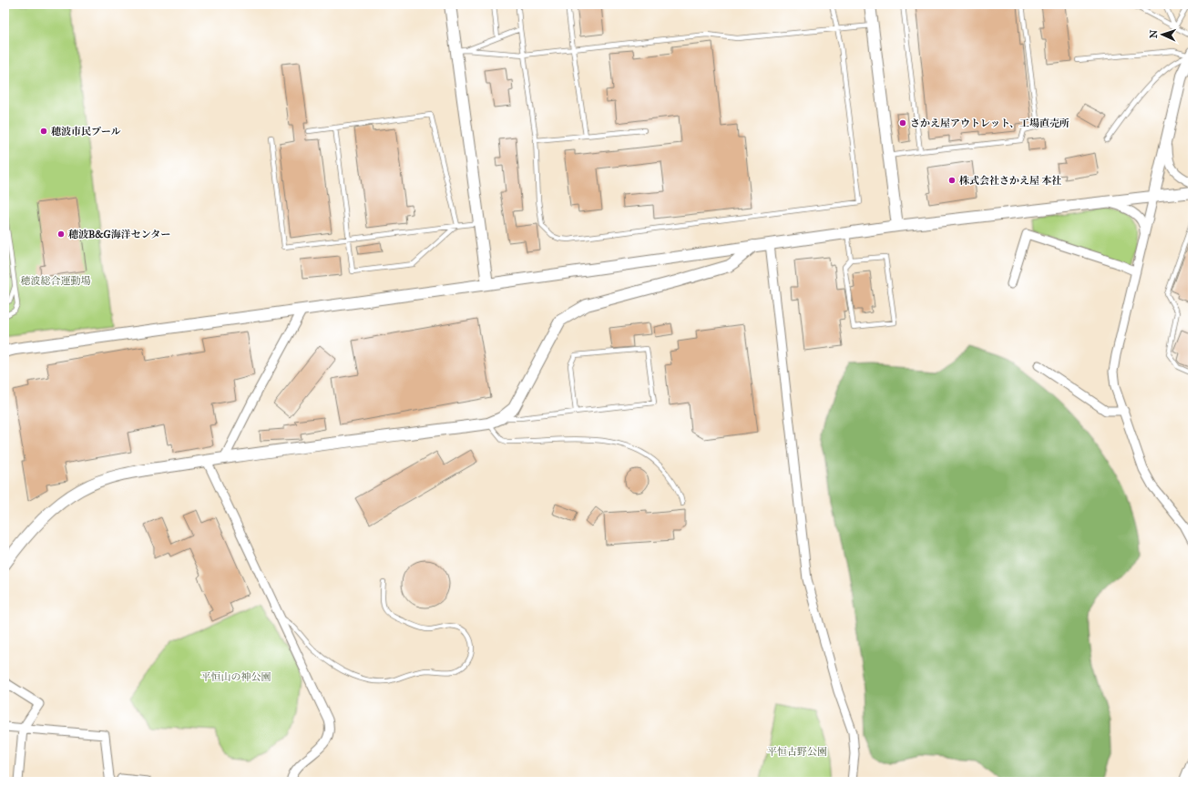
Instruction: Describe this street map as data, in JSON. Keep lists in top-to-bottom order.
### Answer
{
  "parks": ["穂波総合運動場", "平恒山の神公園", "平恒古野公園"],
  "places": [
    "さかえ屋アウトレット、工場直売所",
    "穂波市民プール",
    "株式会社さかえ屋 本社",
    "穂波B&G海洋センター"
  ],
  "north": "left"
}
